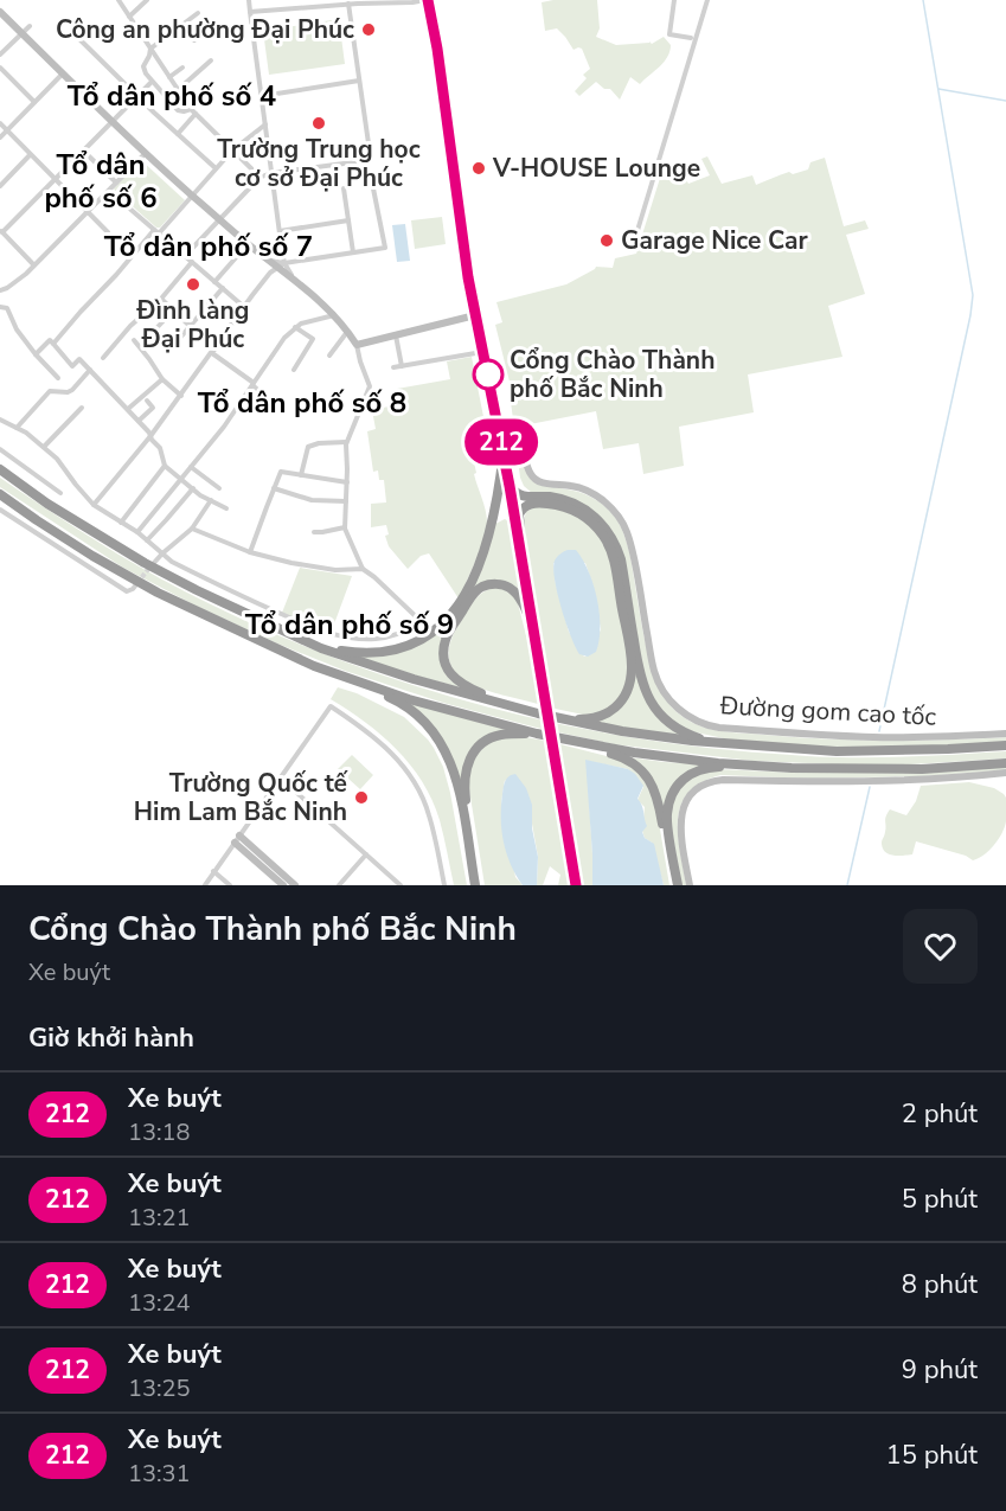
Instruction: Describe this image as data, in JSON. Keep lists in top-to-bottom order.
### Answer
{
  "streets": {
    "main road": ["Đường gom cao tốc"]
  },
  "districts": [
    "Tổ dân phố số 4",
    "Tổ dân phố số 6",
    "Tổ dân phố số 7",
    "Tổ dân phố số 8",
    "Tổ dân phố số 9"
  ],
  "places": [
    "Công an phường Đại Phúc",
    "Trường Trung học cơ sở Đại Phúc",
    "V-HOUSE Lounge",
    "Garage Nice Car",
    "Đình làng Đại Phúc",
    "Cổng Chào Thành phố Bắc Ninh",
    "Trường Quốc tế Him Lam Bắc Ninh"
  ],
  "lines": ["bus line 212"],
  "page": {
    "on_map": "212",
    "heading": [
      ["Cổng Chào Thành phố Bắc Ninh", "Xe buýt"],
      "Giờ khởi hành"
    ],
    "list": [
      {
        "mark": "212",
        "name": "Xe buýt",
        "note": "13:18",
        "value": "2 phút"
      },
      {
        "mark": "212",
        "name": "Xe buýt",
        "note": "13:21",
        "value": "5 phút"
      },
      {
        "mark": "212",
        "name": "Xe buýt",
        "note": "13:24",
        "value": "8 phút"
      },
      {
        "mark": "212",
        "name": "Xe buýt",
        "note": "13:25",
        "value": "9 phút"
      },
      {
        "mark": "212",
        "name": "Xe buýt",
        "note": "13:31",
        "value": "15 phút"
      }
    ]
  }
}
